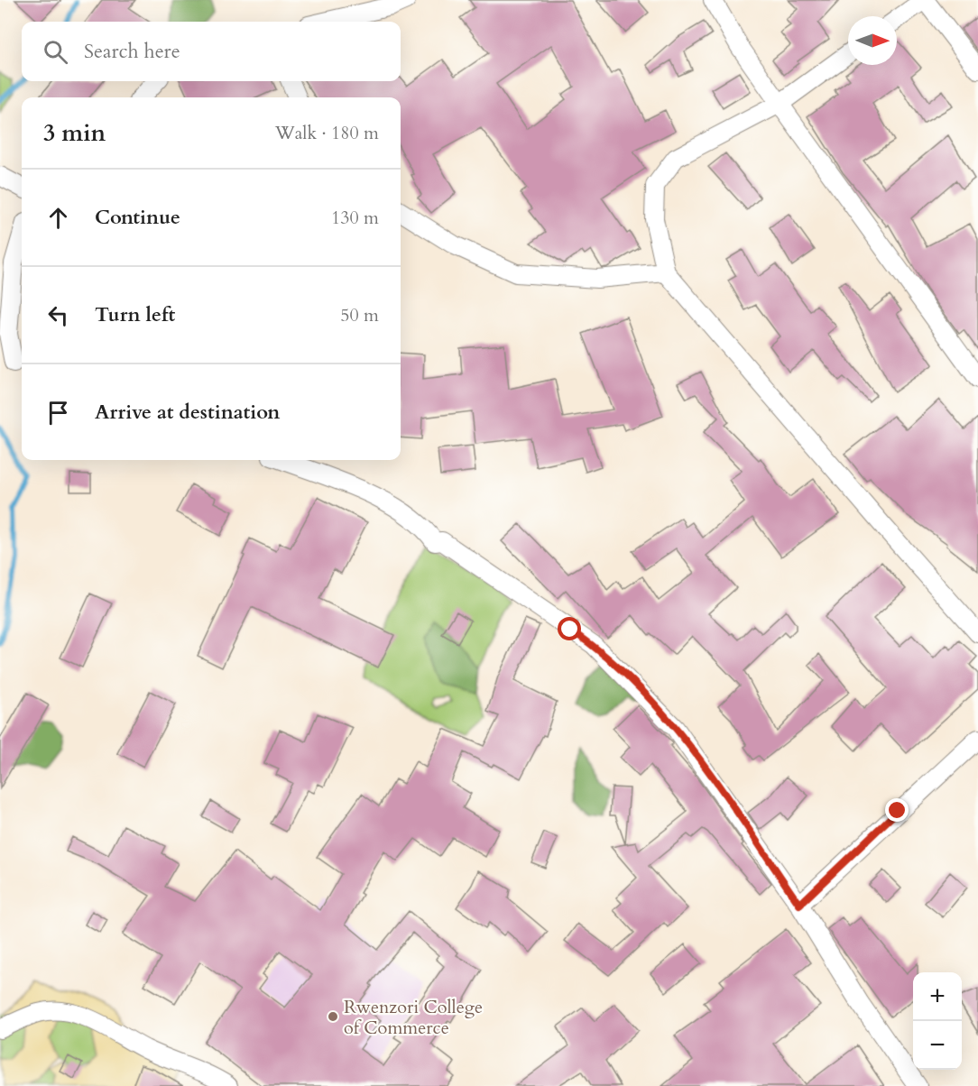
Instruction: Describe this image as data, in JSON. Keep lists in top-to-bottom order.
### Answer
{
  "places": ["Rwenzori College of Commerce"],
  "north": "right",
  "page": {
    "search": "Search here",
    "heading": ["3 min", "Walk · 180 m"],
    "list": [
      ["Continue", "130 m"],
      ["Turn left", "50 m"],
      "Arrive at destination"
    ],
    "map_buttons": ["+", "−"]
  }
}
